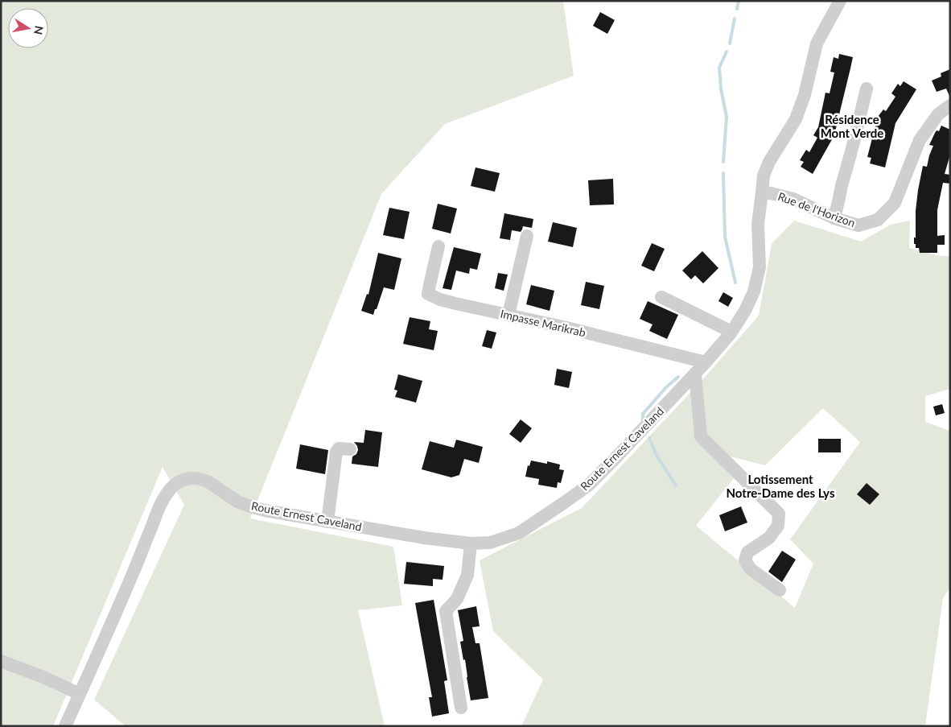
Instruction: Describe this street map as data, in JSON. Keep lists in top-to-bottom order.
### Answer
{
  "streets": {
    "street": ["Rue de l'Horizon", "Impasse Marikrab", "Route Ernest Caveland"]
  },
  "crossings": [
    ["Rue de l'Horizon", "Route Ernest Caveland"],
    ["Impasse Marikrab", "Route Ernest Caveland"]
  ],
  "districts": ["Résidence Mont Verde", "Lotissement Notre-Dame des Lys"],
  "north": "right"
}
